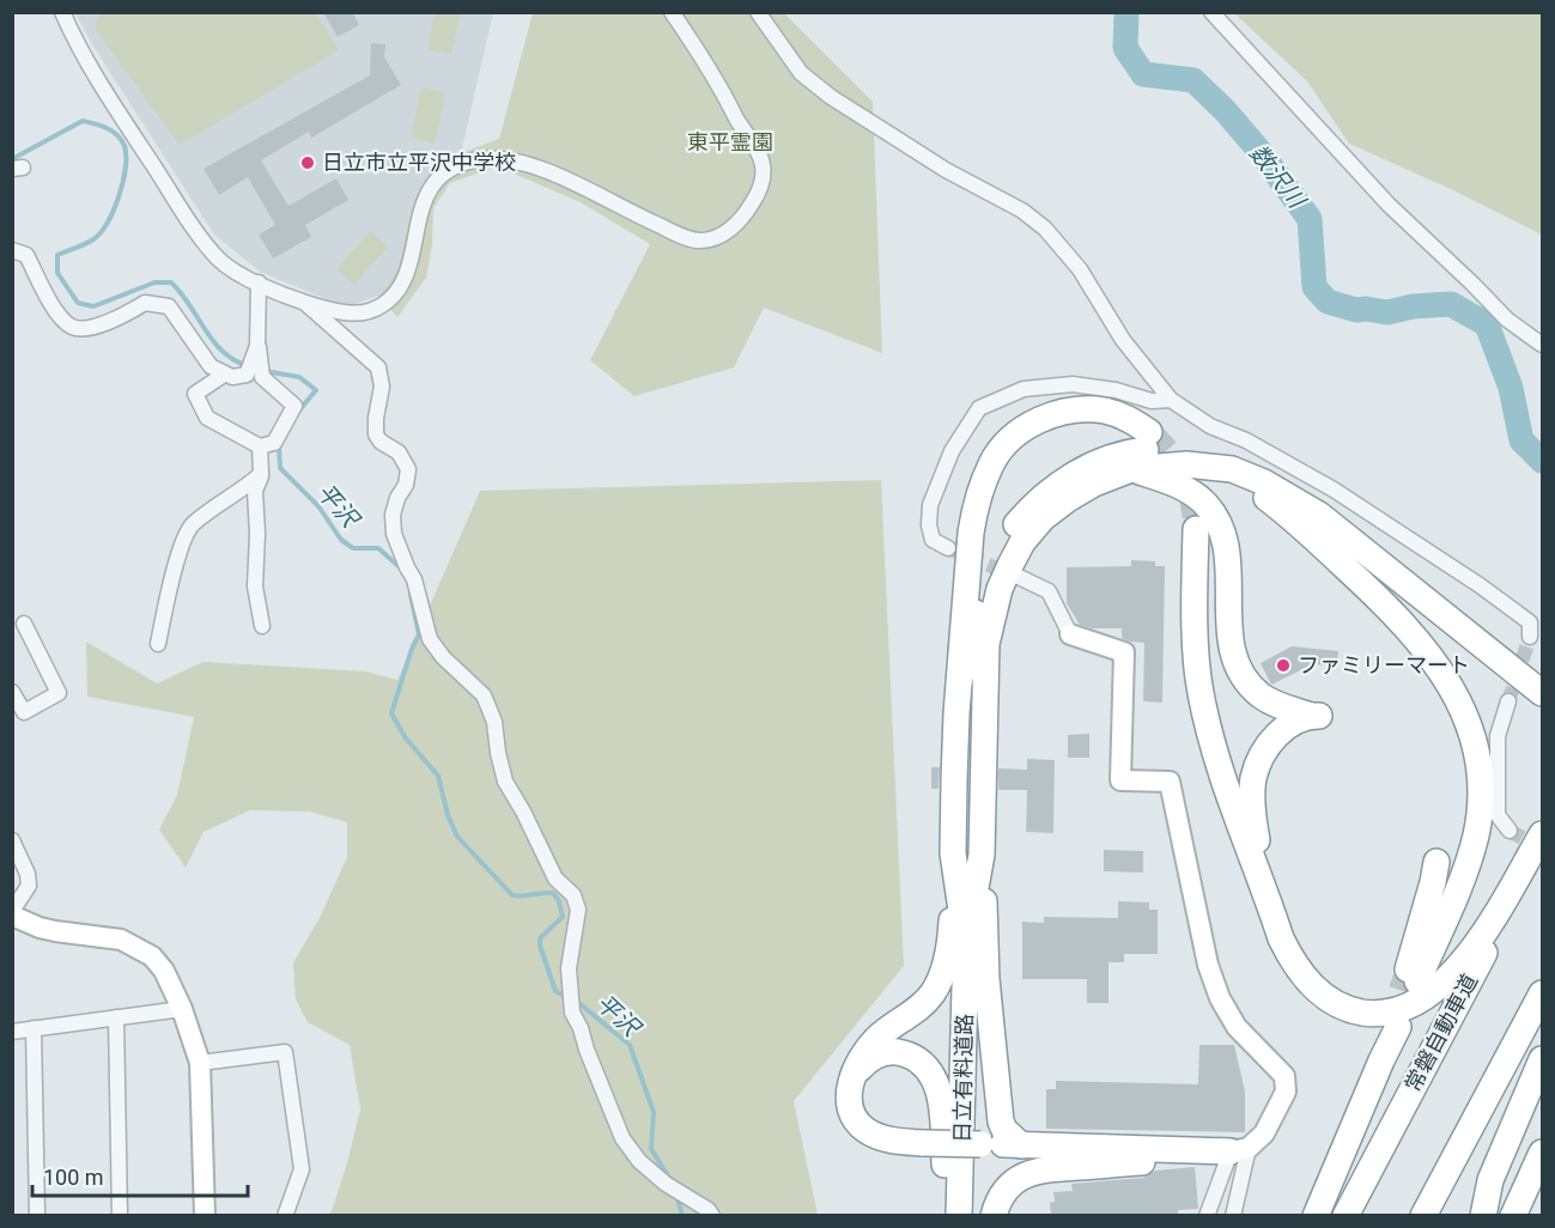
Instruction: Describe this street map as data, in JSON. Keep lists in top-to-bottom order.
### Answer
{
  "streets": {
    "highway": ["常磐自動車道", "日立有料道路"]
  },
  "water": ["数沢川", "平沢"],
  "parks": ["東平霊園"],
  "places": ["日立市立平沢中学校", "ファミリーマート"],
  "scale_bar": "100 m"
}
